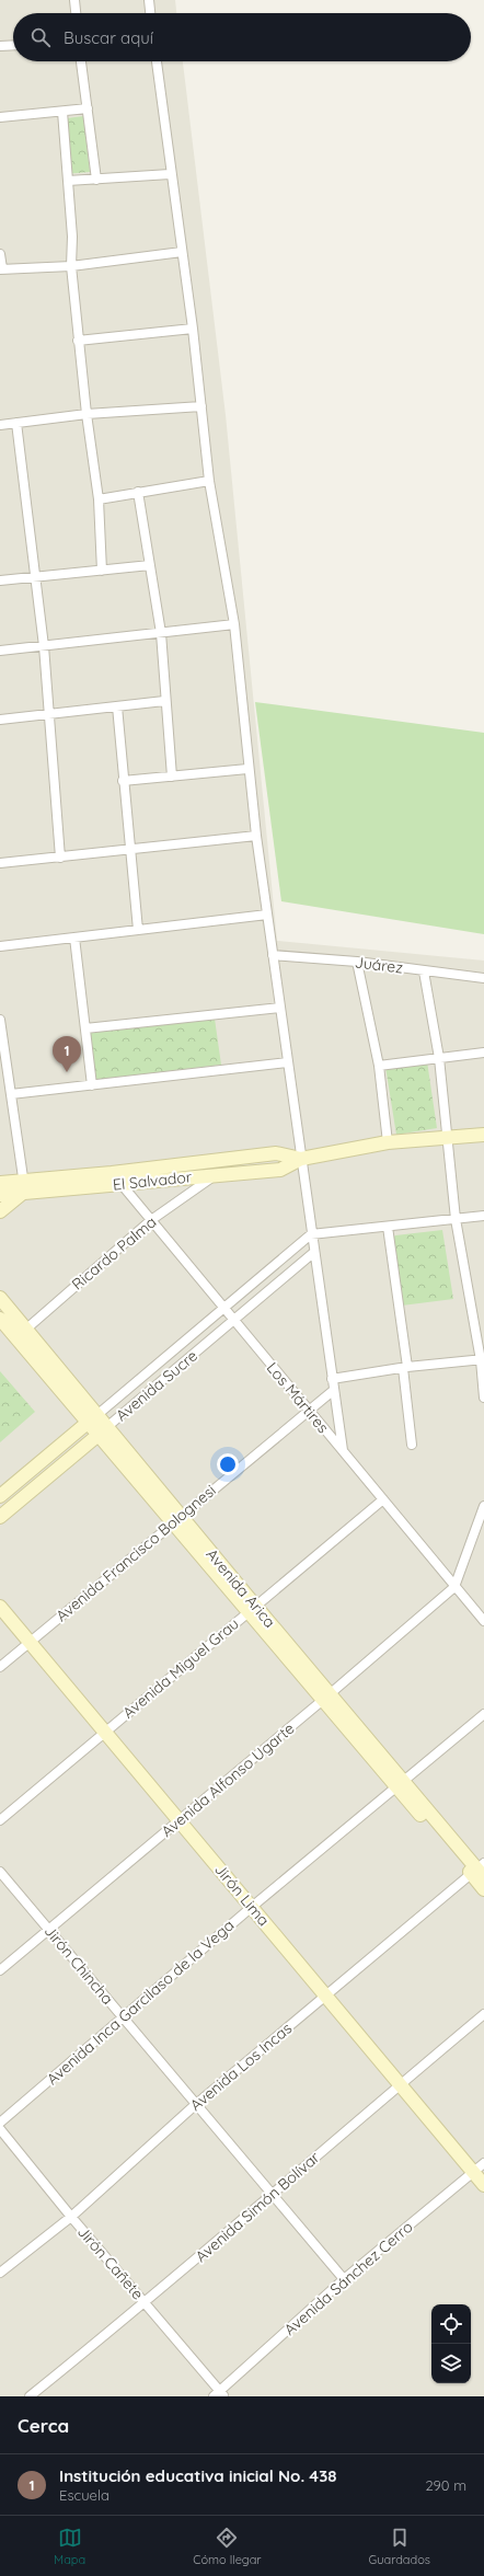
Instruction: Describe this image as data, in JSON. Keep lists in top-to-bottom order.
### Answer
{
  "streets": {
    "street": [
      "Juárez",
      "El Salvador",
      "Ricardo Palma",
      "Avenida Sucre",
      "Los Mártires",
      "Avenida Francisco Bolognesi",
      "Avenida Arica",
      "Avenida Miguel Grau",
      "Avenida Alfonso Ugarte",
      "Jirón Lima",
      "Jirón Chincha",
      "Avenida Inca Garcilaso de la Vega",
      "Avenida Los Incas",
      "Avenida Simón Bolívar",
      "Jirón Cañete",
      "Avenida Sánchez Cerro"
    ]
  },
  "crossings": [
    ["El Salvador", "Ricardo Palma"],
    ["El Salvador", "Los Mártires"],
    ["Ricardo Palma", "Los Mártires"],
    ["Ricardo Palma", "Avenida Arica"],
    ["Avenida Sucre", "Los Mártires"],
    ["Avenida Sucre", "Avenida Arica"],
    ["Los Mártires", "Avenida Francisco Bolognesi"],
    ["Los Mártires", "Avenida Miguel Grau"],
    ["Los Mártires", "Avenida Alfonso Ugarte"],
    ["Avenida Francisco Bolognesi", "Avenida Arica"],
    ["Avenida Francisco Bolognesi", "Jirón Lima"],
    ["Avenida Arica", "Avenida Miguel Grau"],
    ["Avenida Arica", "Avenida Alfonso Ugarte"],
    ["Avenida Arica", "Avenida Inca Garcilaso de la Vega"],
    ["Avenida Arica", "Avenida Los Incas"],
    ["Avenida Miguel Grau", "Jirón Lima"],
    ["Avenida Alfonso Ugarte", "Jirón Lima"],
    ["Avenida Alfonso Ugarte", "Jirón Chincha"],
    ["Jirón Lima", "Avenida Inca Garcilaso de la Vega"],
    ["Jirón Lima", "Avenida Los Incas"],
    ["Jirón Lima", "Avenida Simón Bolívar"],
    ["Jirón Lima", "Avenida Sánchez Cerro"],
    ["Jirón Chincha", "Avenida Inca Garcilaso de la Vega"],
    ["Jirón Chincha", "Avenida Los Incas"],
    ["Jirón Chincha", "Avenida Simón Bolívar"],
    ["Jirón Chincha", "Avenida Sánchez Cerro"],
    ["Avenida Los Incas", "Jirón Cañete"],
    ["Avenida Simón Bolívar", "Jirón Cañete"],
    ["Jirón Cañete", "Avenida Sánchez Cerro"]
  ],
  "page": {
    "search": "Buscar aquí",
    "pins": "1",
    "heading": "Cerca",
    "list": [
      {
        "mark": "1",
        "name": "Institución educativa inicial No. 438",
        "note": "Escuela",
        "value": "290 m"
      }
    ],
    "nav": ["Mapa", "Cómo llegar", "Guardados"]
  }
}
